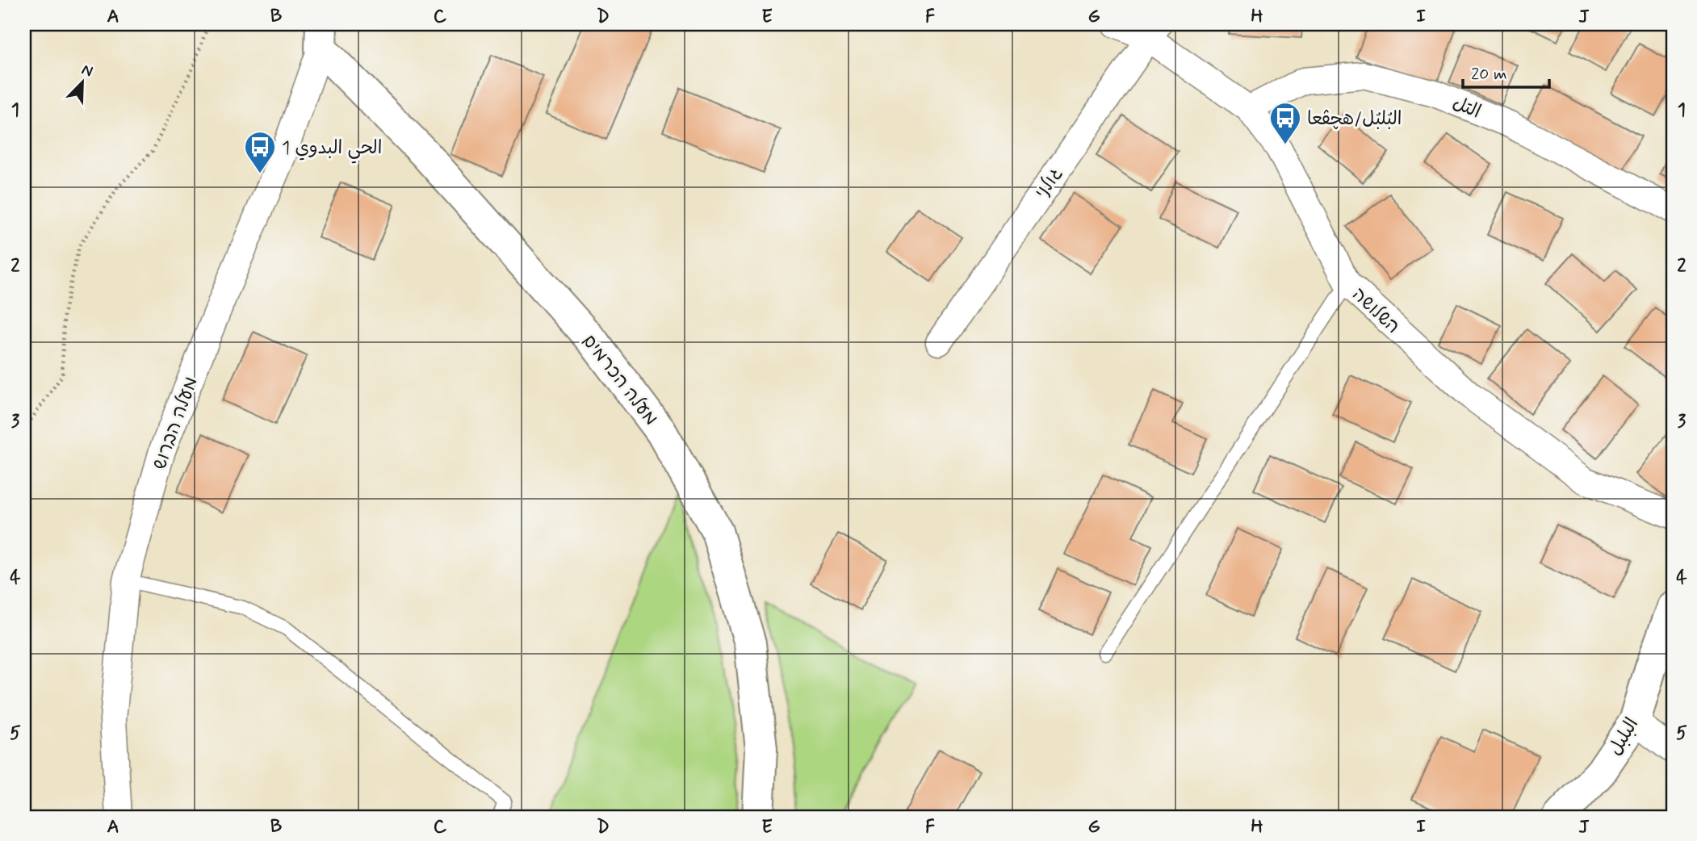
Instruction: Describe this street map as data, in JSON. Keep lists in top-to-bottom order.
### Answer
{
  "streets": {
    "street": [
      "التل",
      "גולני",
      "השלושה",
      "מעלה הכרמים",
      "מעלה הברוש",
      "البلبل"
    ]
  },
  "crossings": [
    ["التل", "השלושה"],
    ["גולני", "השלושה"],
    ["מעלה הכרמים", "מעלה הברוש"]
  ],
  "places": {
    "bus stop": ["البُلبُل/هچڤعا", "الحي البدوي 1"]
  },
  "scale_bar": "20 m",
  "north": "top right",
  "grid": {
    "columns": [
      "A",
      "B",
      "C",
      "D",
      "E",
      "F",
      "G",
      "H",
      "I",
      "J"
    ],
    "rows": [
      "1",
      "2",
      "3",
      "4",
      "5"
    ]
  }
}
